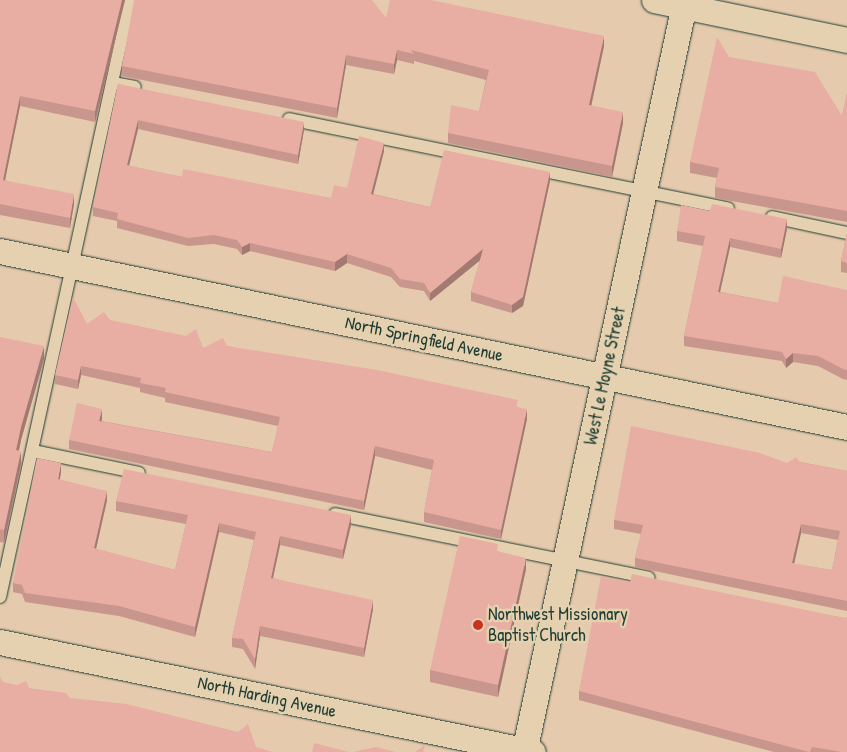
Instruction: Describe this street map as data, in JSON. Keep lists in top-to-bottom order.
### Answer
{
  "streets": {
    "street": ["North Springfield Avenue", "West Le Moyne Street", "North Harding Avenue"]
  },
  "crossings": [
    ["North Springfield Avenue", "West Le Moyne Street"],
    ["West Le Moyne Street", "North Harding Avenue"]
  ],
  "places": ["Northwest Missionary Baptist Church"]
}
